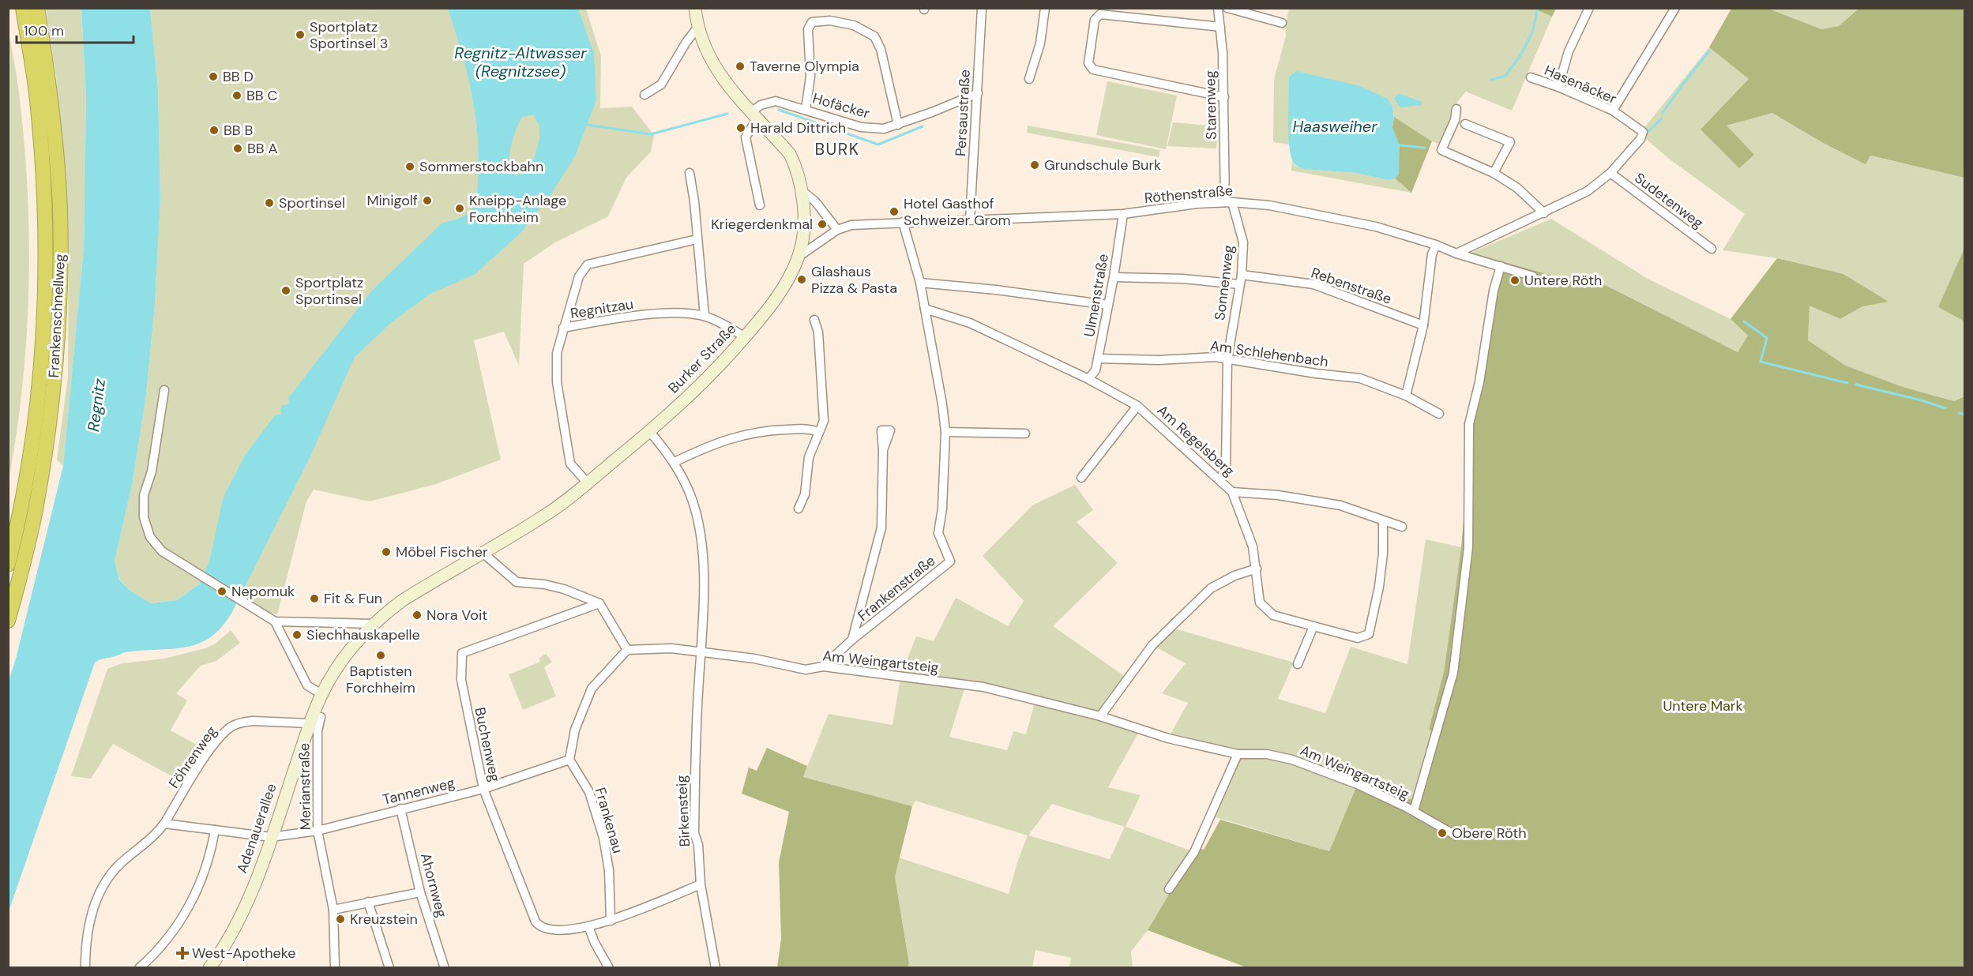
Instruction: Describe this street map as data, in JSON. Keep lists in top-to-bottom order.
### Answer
{
  "streets": {
    "highway": ["Frankenschnellweg"],
    "main road": ["Burker Straße", "Adenauerallee"],
    "street": [
      "Hasenäcker",
      "Starenweg",
      "Hofäcker",
      "Persaustraße",
      "Röthenstraße",
      "Sudetenweg",
      "Sonnenweg",
      "Rebenstraße",
      "Ulmenstraße",
      "Regnitzau",
      "Am Schlehenbach",
      "Am Regelsberg",
      "Frankenstraße",
      "Am Weingartsteig",
      "Buchenweg",
      "Föhrenweg",
      "Merianstraße",
      "Tannenweg",
      "Birkensteig",
      "Frankenau",
      "Ahornweg"
    ]
  },
  "crossings": [
    ["Hasenäcker", "Sudetenweg"],
    ["Starenweg", "Röthenstraße"],
    ["Starenweg", "Sonnenweg"],
    ["Hofäcker", "Persaustraße"],
    ["Hofäcker", "Burker Straße"],
    ["Persaustraße", "Röthenstraße"],
    ["Röthenstraße", "Sudetenweg"],
    ["Röthenstraße", "Sonnenweg"],
    ["Röthenstraße", "Ulmenstraße"],
    ["Röthenstraße", "Burker Straße"],
    ["Röthenstraße", "Frankenstraße"],
    ["Sonnenweg", "Rebenstraße"],
    ["Sonnenweg", "Am Schlehenbach"],
    ["Sonnenweg", "Am Regelsberg"],
    ["Ulmenstraße", "Am Schlehenbach"],
    ["Ulmenstraße", "Am Regelsberg"],
    ["Regnitzau", "Burker Straße"],
    ["Burker Straße", "Birkensteig"],
    ["Burker Straße", "Adenauerallee"],
    ["Am Regelsberg", "Frankenstraße"],
    ["Frankenstraße", "Am Weingartsteig"],
    ["Am Weingartsteig", "Birkensteig"],
    ["Buchenweg", "Tannenweg"],
    ["Föhrenweg", "Merianstraße"],
    ["Föhrenweg", "Adenauerallee"],
    ["Merianstraße", "Tannenweg"],
    ["Merianstraße", "Adenauerallee"],
    ["Tannenweg", "Frankenau"],
    ["Tannenweg", "Adenauerallee"],
    ["Tannenweg", "Ahornweg"]
  ],
  "districts": ["BURK"],
  "water": ["Regnitz-Altwasser (Regnitzsee)", "Haasweiher", "Regnitz"],
  "parks": ["Untere Mark"],
  "places": {
    "other": [
      "Sportplatz Sportinsel 3",
      "Taverne Olympia",
      "BB D",
      "BB C",
      "Harald Dittrich",
      "BB B",
      "BB A",
      "Grundschule Burk",
      "Sommerstockbahn",
      "Minigolf",
      "Sportinsel",
      "Kneipp-Anlage Forchheim",
      "Hotel Gasthof Schweizer Grom",
      "Kriegerdenkmal",
      "Glashaus Pizza & Pasta",
      "Untere Röth",
      "Sportplatz Sportinsel",
      "Möbel Fischer",
      "Nepomuk",
      "Fit & Fun",
      "Nora Voit",
      "Siechhauskapelle",
      "Baptisten Forchheim",
      "Obere Röth",
      "Kreuzstein"
    ],
    "health": ["West-Apotheke"]
  },
  "scale_bar": "100 m"
}
